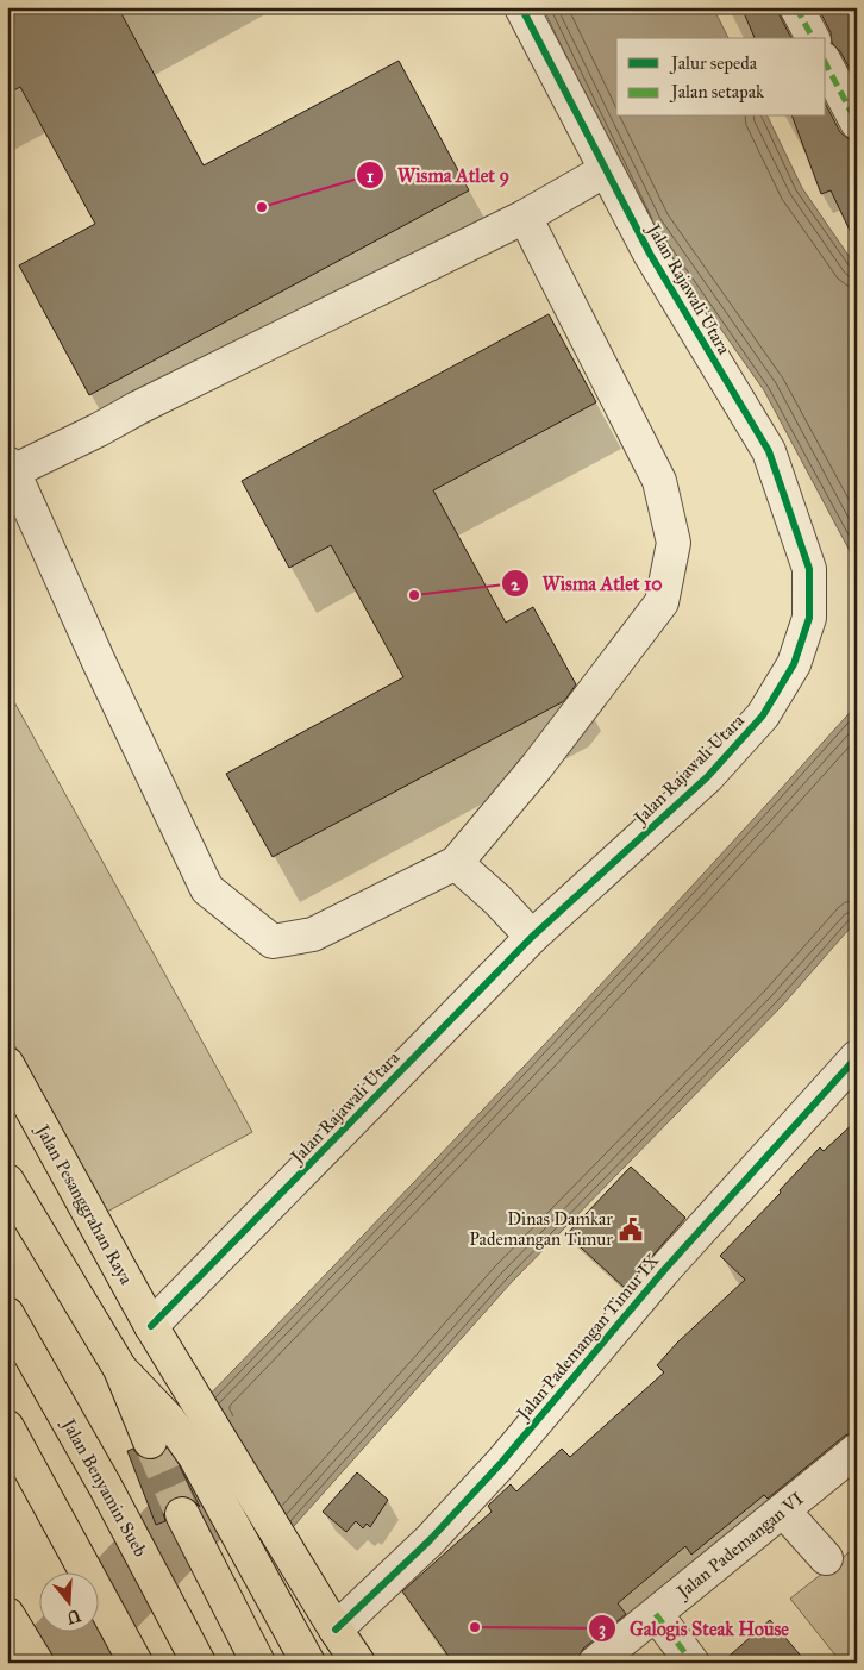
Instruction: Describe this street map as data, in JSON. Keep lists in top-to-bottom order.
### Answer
{
  "streets": {
    "main road": ["Jalan Pesanggrahan Raya", "Jalan Benyamin Sueb"],
    "street": ["Jalan Rajawali Utara", "Jalan Pademangan Timur IX", "Jalan Pademangan VI"]
  },
  "crossings": [
    ["Jalan Rajawali Utara", "Jalan Pesanggrahan Raya"]
  ],
  "places": {
    "other": ["Wisma Atlet 9", "Wisma Atlet 10", "Galogis Steak House"],
    "public building": ["Dinas Damkar Pademangan Timur"]
  },
  "legend": ["Jalur sepeda", "Jalan setapak"],
  "north": "bottom"
}
